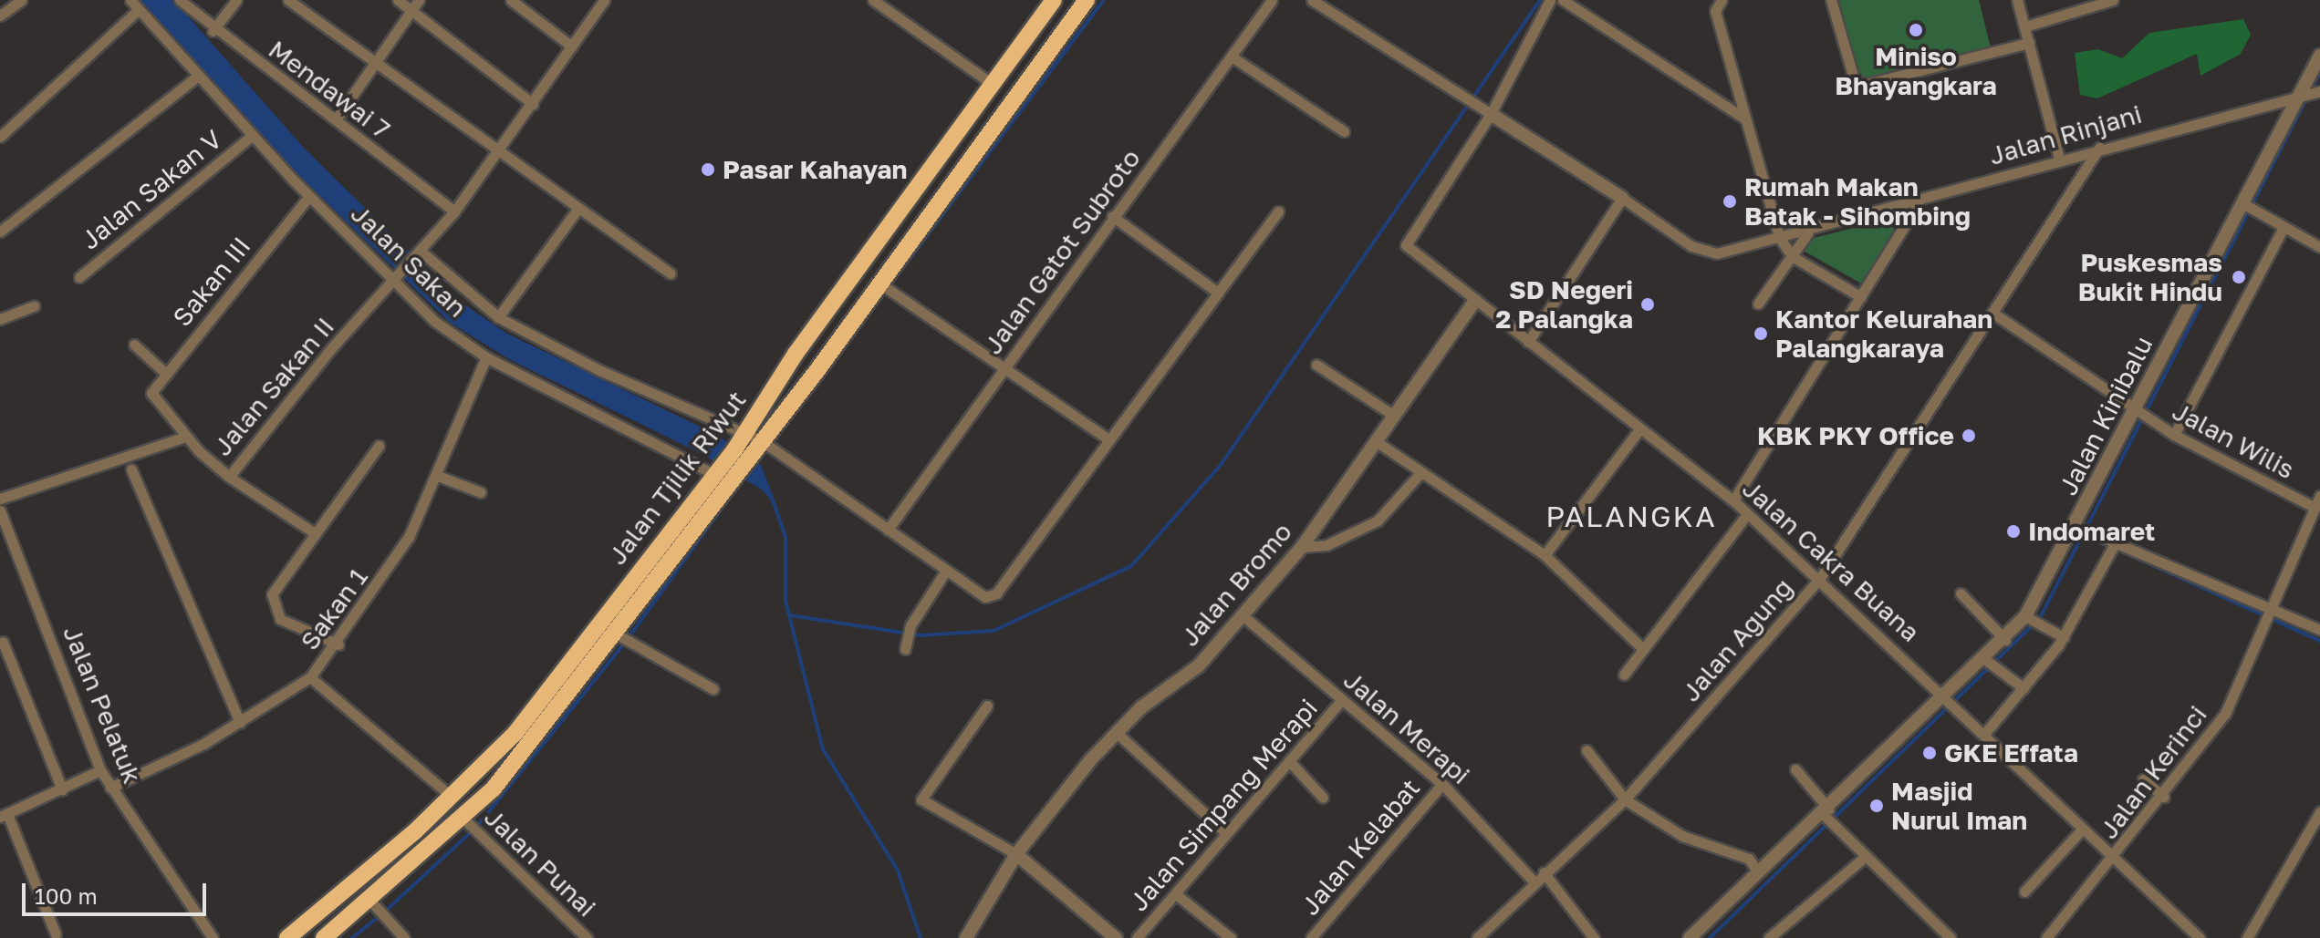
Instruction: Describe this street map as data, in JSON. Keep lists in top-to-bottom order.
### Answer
{
  "streets": {
    "highway": ["Jalan Tjilik Riwut"],
    "street": [
      "Mendawai 7",
      "Jalan Rinjani",
      "Jalan Sakan V",
      "Jalan Gatot Subroto",
      "Jalan Sakan",
      "Sakan III",
      "Jalan Sakan II",
      "Jalan Kinibalu",
      "Jalan Wilis",
      "Jalan Cakra Buana",
      "Jalan Bromo",
      "Sakan 1",
      "Jalan Agung",
      "Jalan Pelatuk",
      "Jalan Merapi",
      "Jalan Kerinci",
      "Jalan Simpang Merapi",
      "Jalan Kelabat",
      "Jalan Punai"
    ]
  },
  "crossings": [
    ["Mendawai 7", "Jalan Sakan II"],
    ["Jalan Rinjani", "Jalan Kinibalu"],
    ["Jalan Rinjani", "Jalan Cakra Buana"],
    ["Jalan Rinjani", "Jalan Agung"],
    ["Jalan Sakan V", "Jalan Sakan"],
    ["Jalan Sakan", "Sakan III"],
    ["Jalan Sakan", "Jalan Sakan II"],
    ["Jalan Sakan", "Jalan Tjilik Riwut"],
    ["Jalan Sakan", "Sakan 1"],
    ["Sakan III", "Jalan Sakan II"],
    ["Jalan Kinibalu", "Jalan Wilis"],
    ["Jalan Kinibalu", "Jalan Cakra Buana"],
    ["Jalan Wilis", "Jalan Agung"],
    ["Jalan Wilis", "Jalan Kerinci"],
    ["Jalan Tjilik Riwut", "Jalan Punai"],
    ["Jalan Cakra Buana", "Jalan Bromo"],
    ["Jalan Cakra Buana", "Jalan Agung"],
    ["Jalan Cakra Buana", "Jalan Kerinci"],
    ["Jalan Bromo", "Jalan Merapi"],
    ["Sakan 1", "Jalan Pelatuk"],
    ["Jalan Agung", "Jalan Merapi"],
    ["Jalan Merapi", "Jalan Simpang Merapi"],
    ["Jalan Merapi", "Jalan Kelabat"]
  ],
  "districts": ["PALANGKA"],
  "places": [
    "Miniso Bhayangkara",
    "Pasar Kahayan",
    "Rumah Makan Batak - Sihombing",
    "Puskesmas Bukit Hindu",
    "SD Negeri 2 Palangka",
    "Kantor Kelurahan Palangkaraya",
    "KBK PKY Office",
    "Indomaret",
    "GKE Effata",
    "Masjid Nurul Iman"
  ],
  "scale_bar": "100 m"
}
